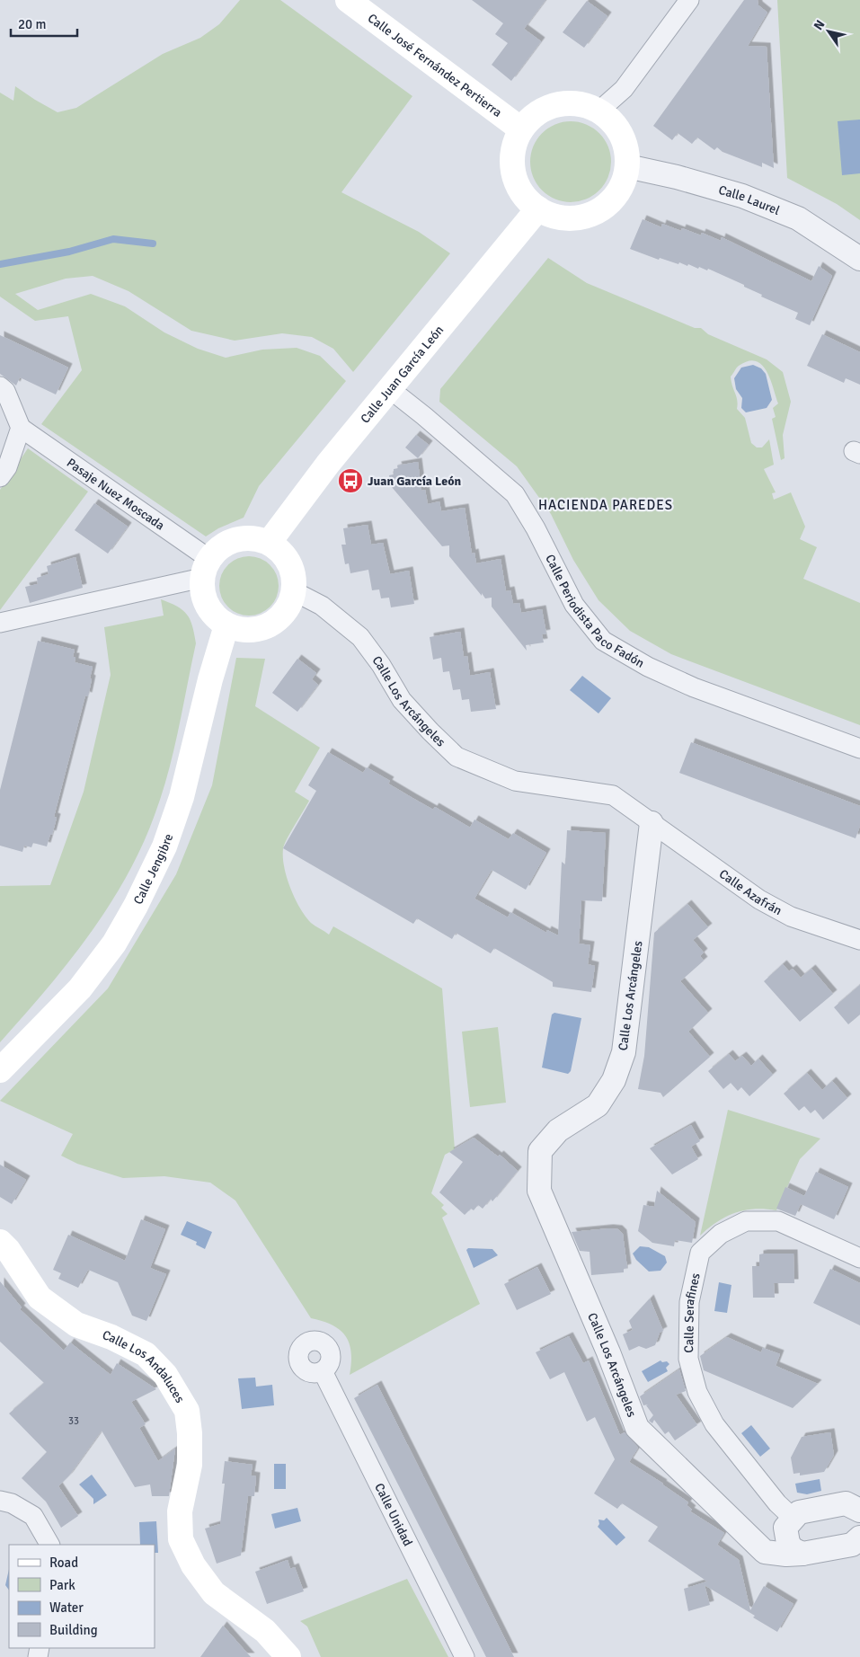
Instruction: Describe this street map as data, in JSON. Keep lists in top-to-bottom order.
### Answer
{
  "streets": {
    "main road": [
      "Calle José Fernández Pertierra",
      "Calle Juan García León",
      "Calle Jengibre",
      "Calle Los Andaluces"
    ],
    "street": [
      "Calle Laurel",
      "Pasaje Nuez Moscada",
      "Calle Periodista Paco Fadón",
      "Calle Los Arcángeles",
      "Calle Azafrán",
      "Calle Serafines",
      "Calle Unidad"
    ]
  },
  "crossings": [
    ["Calle José Fernández Pertierra", "Calle Laurel"],
    ["Calle José Fernández Pertierra", "Calle Juan García León"],
    ["Calle Laurel", "Calle Juan García León"],
    ["Calle Juan García León", "Pasaje Nuez Moscada"],
    ["Calle Juan García León", "Calle Periodista Paco Fadón"],
    ["Calle Juan García León", "Calle Los Arcángeles"],
    ["Calle Juan García León", "Calle Jengibre"],
    ["Pasaje Nuez Moscada", "Calle Los Arcángeles"],
    ["Pasaje Nuez Moscada", "Calle Jengibre"],
    ["Calle Los Arcángeles", "Calle Jengibre"],
    ["Calle Los Arcángeles", "Calle Azafrán"]
  ],
  "districts": ["HACIENDA PAREDES"],
  "places": {
    "bus stop": ["Juan García León"]
  },
  "house_numbers": ["33"],
  "legend": [
    "Road",
    "Park",
    "Water",
    "Building"
  ],
  "scale_bar": "20 m",
  "north": "top left"
}
